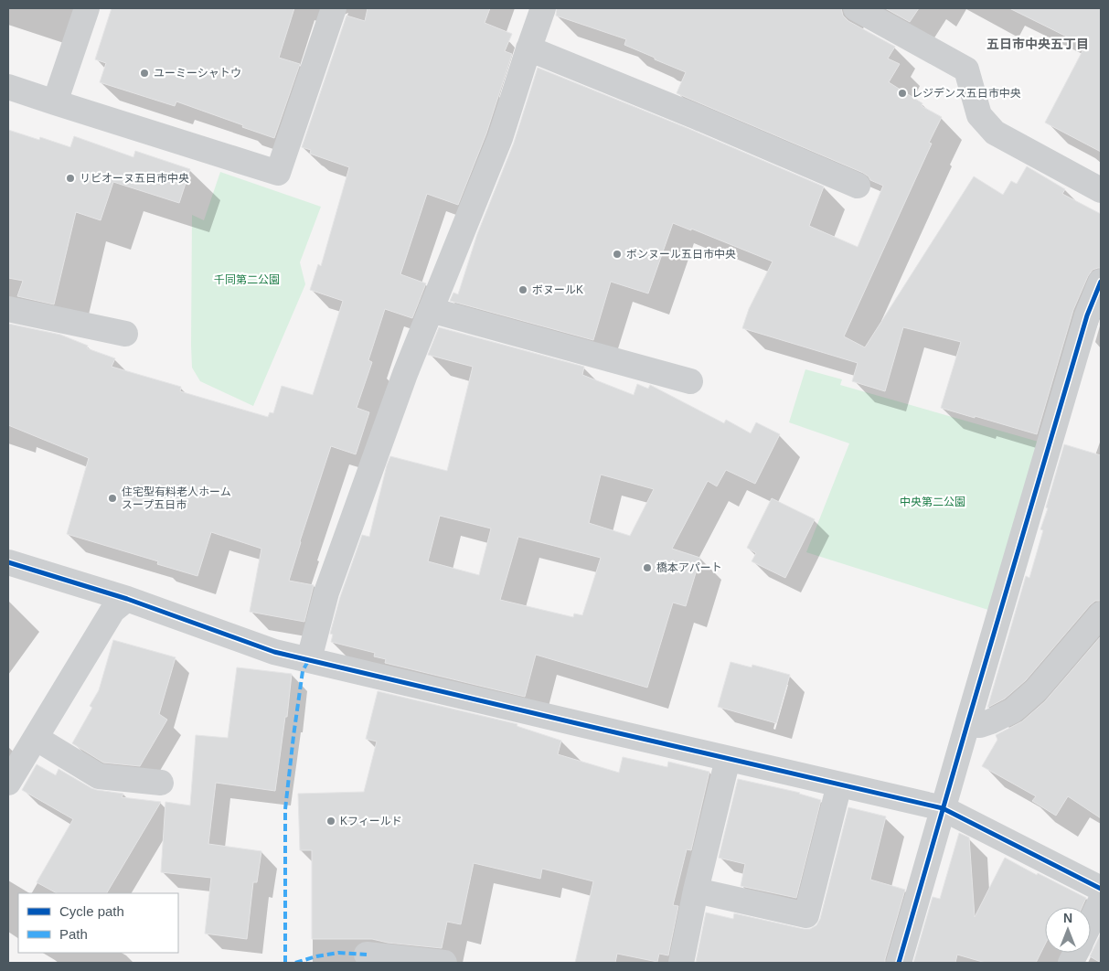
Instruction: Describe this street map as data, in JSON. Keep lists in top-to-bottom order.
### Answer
{
  "districts": ["五日市中央五丁目"],
  "parks": ["千同第二公園", "中央第二公園"],
  "places": [
    "ユーミーシャトウ",
    "レジデンス五日市中央",
    "リビオーヌ五日市中央",
    "ボンヌール五日市中央",
    "ボヌールK",
    "住宅型有料老人ホーム スープ五日市",
    "橋本アパート",
    "Kフィールド"
  ],
  "legend": ["Cycle path", "Path"],
  "north": "top"
}
